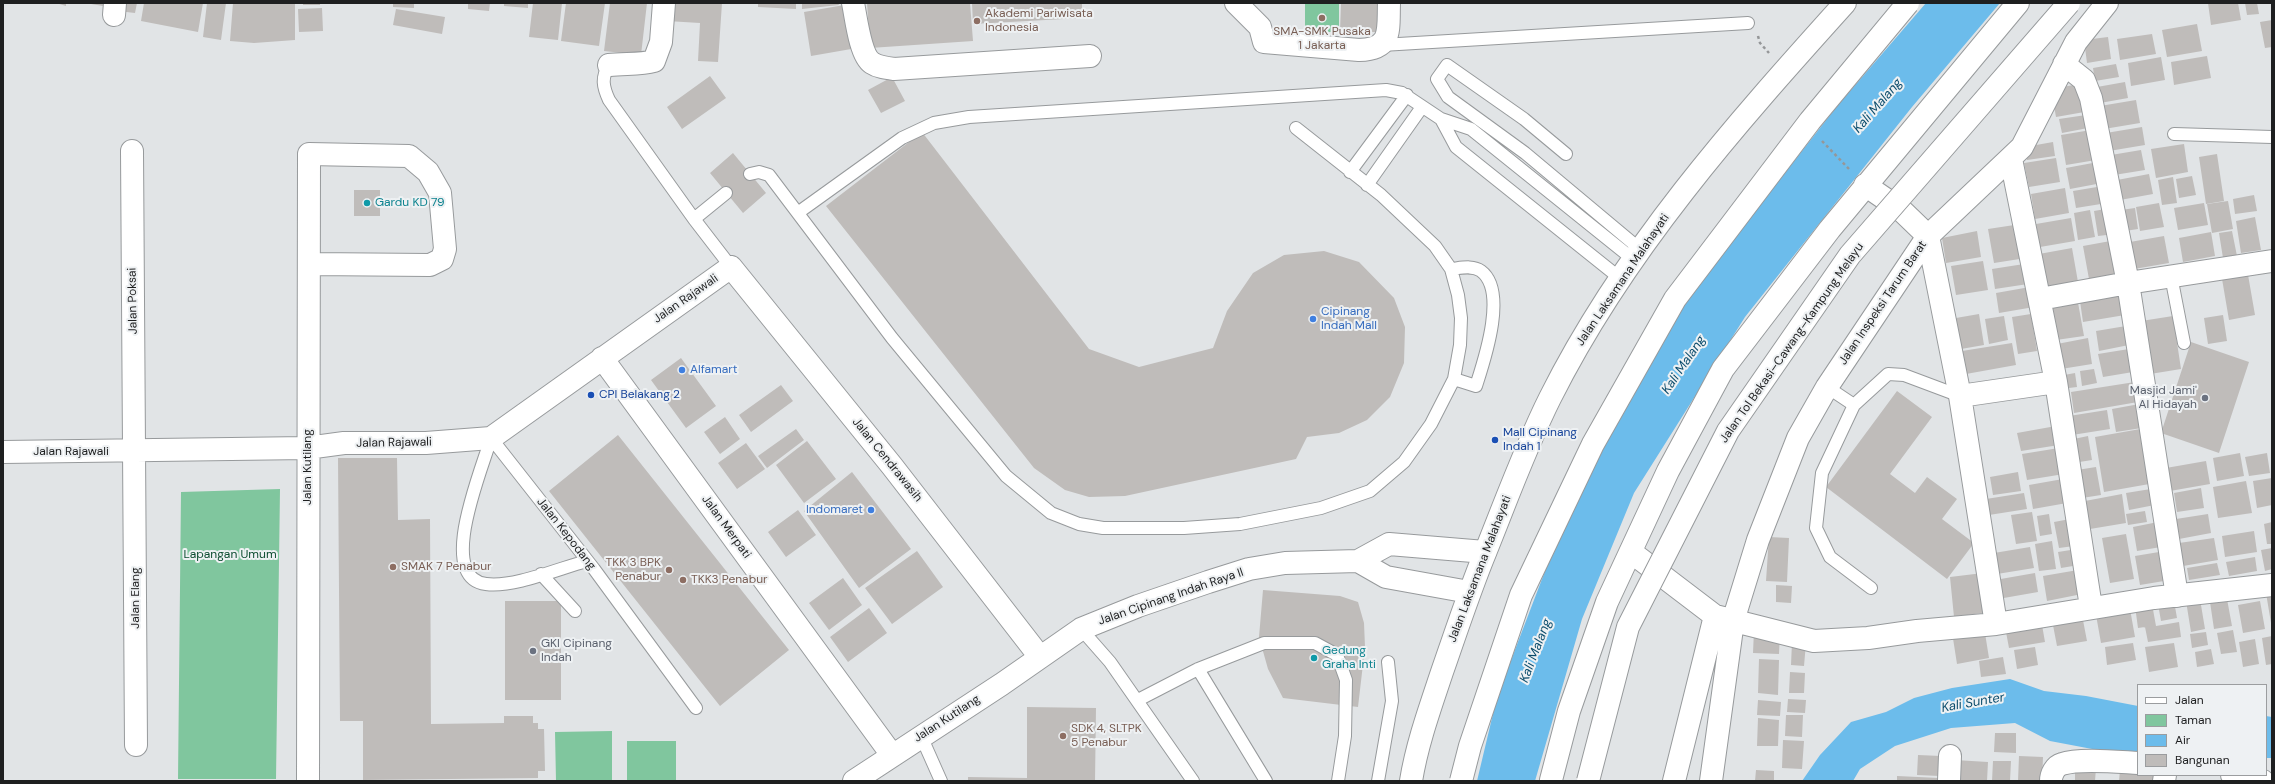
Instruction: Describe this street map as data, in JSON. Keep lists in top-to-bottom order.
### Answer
{
  "streets": {
    "main road": [
      "Jalan Laksamana Malahayati",
      "Jalan Rajawali",
      "Jalan Poksai",
      "Jalan Inspeksi Tarum Barat",
      "Jalan Tol Bekasi–Cawang–Kampung Melayu",
      "Jalan Cendrawasih",
      "Jalan Kutilang",
      "Jalan Merpati",
      "Jalan Cipinang Indah Raya II",
      "Jalan Elang"
    ],
    "lane": ["Jalan Kepodang"]
  },
  "crossings": [
    ["Jalan Laksamana Malahayati", "Jalan Cipinang Indah Raya II"],
    ["Jalan Rajawali", "Jalan Poksai"],
    ["Jalan Rajawali", "Jalan Cendrawasih"],
    ["Jalan Rajawali", "Jalan Kutilang"],
    ["Jalan Rajawali", "Jalan Merpati"],
    ["Jalan Rajawali", "Jalan Kepodang"],
    ["Jalan Rajawali", "Jalan Elang"],
    ["Jalan Poksai", "Jalan Elang"],
    ["Jalan Cendrawasih", "Jalan Kutilang"],
    ["Jalan Cendrawasih", "Jalan Cipinang Indah Raya II"],
    ["Jalan Kutilang", "Jalan Merpati"],
    ["Jalan Kutilang", "Jalan Cipinang Indah Raya II"]
  ],
  "water": ["Kali Malang", "Kali Sunter"],
  "parks": ["Lapangan Umum"],
  "places": [
    "SMA-SMK Pusaka 1 Jakarta",
    "Akademi Pariwisata Indonesia",
    "Gardu KD 79",
    "Cipinang Indah Mall",
    "Alfamart",
    "CPI Belakang 2",
    "Masjid Jami' Al Hidayah",
    "Mall Cipinang Indah 1",
    "Indomaret",
    "SMAK 7 Penabur",
    "TKK 3 BPK Penabur",
    "TKK3 Penabur",
    "GKI Cipinang Indah",
    "Gedung Graha Inti",
    "SDK 4, SLTPK 5 Penabur"
  ],
  "legend": [
    "Jalan",
    "Taman",
    "Air",
    "Bangunan"
  ]
}
